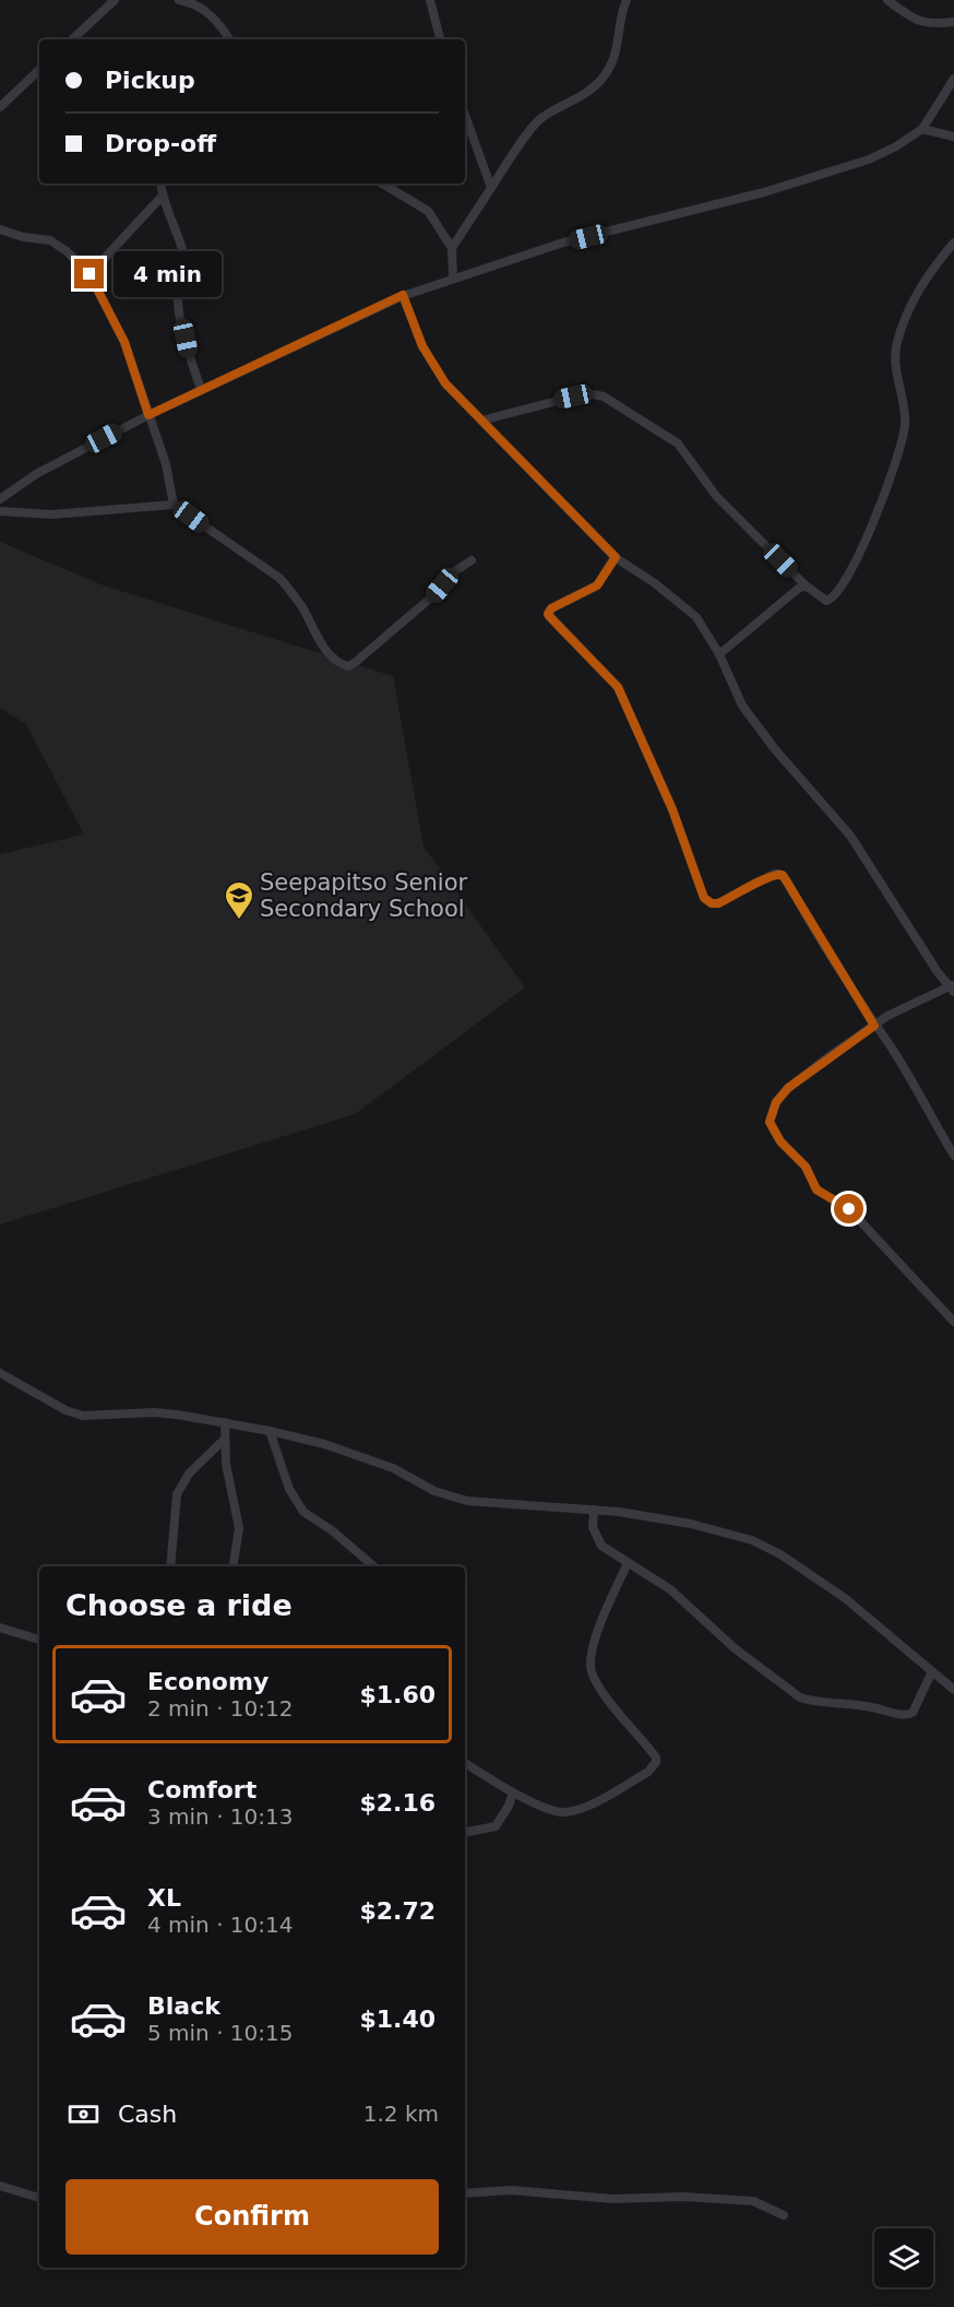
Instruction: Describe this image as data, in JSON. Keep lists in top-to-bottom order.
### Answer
{
  "places": {
    "school or university": ["Seepapitso Senior Secondary School"]
  },
  "page": {
    "banner": ["Pickup", "Drop-off"],
    "bubble": "4 min",
    "heading": "Choose a ride",
    "list": [
      {
        "name": "Economy",
        "note": "2 min · 10:12",
        "value": "$1.60"
      },
      {
        "name": "Comfort",
        "note": "3 min · 10:13",
        "value": "$2.16"
      },
      {
        "name": "XL",
        "note": "4 min · 10:14",
        "value": "$2.72"
      },
      {
        "name": "Black",
        "note": "5 min · 10:15",
        "value": "$1.40"
      }
    ],
    "pay": ["Cash", "1.2 km"],
    "buttons": "Confirm"
  }
}
